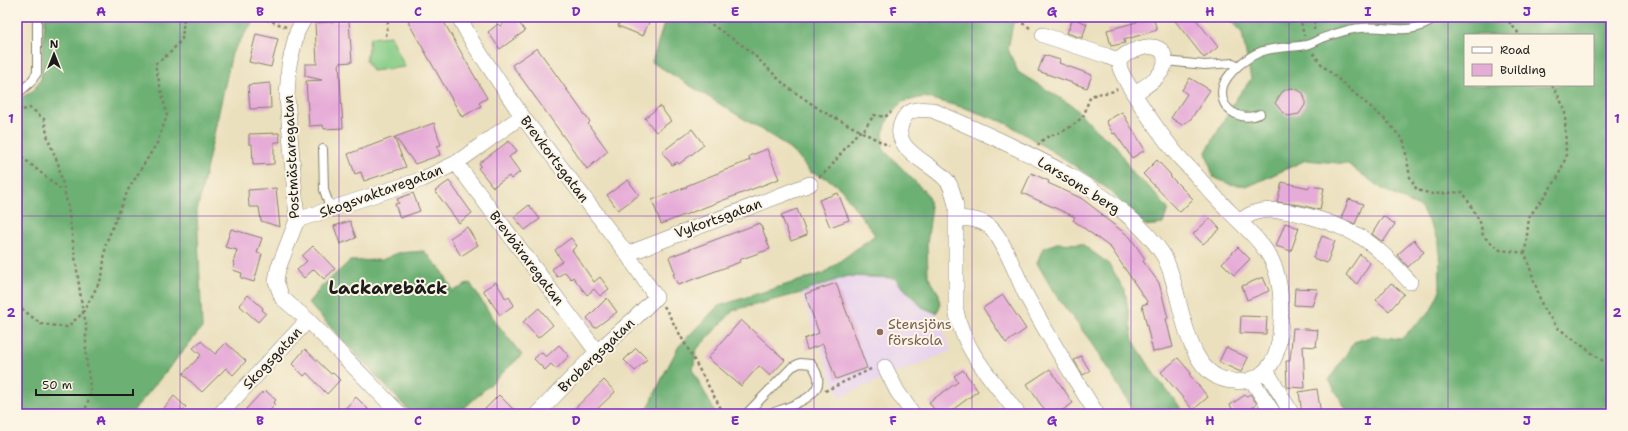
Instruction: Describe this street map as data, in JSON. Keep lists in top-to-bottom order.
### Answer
{
  "streets": {
    "street": [
      "Postmästaregatan",
      "Brevkortsgatan",
      "Larssons berg",
      "Skogsvaktaregatan",
      "Vykortsgatan",
      "Brevbäraregatan",
      "Brobergsgatan",
      "Skogsgatan"
    ]
  },
  "crossings": [
    ["Postmästaregatan", "Skogsvaktaregatan"],
    ["Postmästaregatan", "Skogsgatan"],
    ["Brevkortsgatan", "Skogsvaktaregatan"],
    ["Brevkortsgatan", "Vykortsgatan"],
    ["Brevkortsgatan", "Brobergsgatan"],
    ["Skogsvaktaregatan", "Brevbäraregatan"],
    ["Brevbäraregatan", "Brobergsgatan"]
  ],
  "districts": ["Lackarebäck"],
  "places": ["Stensjöns förskola"],
  "legend": ["Road", "Building"],
  "scale_bar": "50 m",
  "north": "top",
  "grid": {
    "columns": [
      "A",
      "B",
      "C",
      "D",
      "E",
      "F",
      "G",
      "H",
      "I",
      "J"
    ],
    "rows": ["1", "2"]
  }
}
